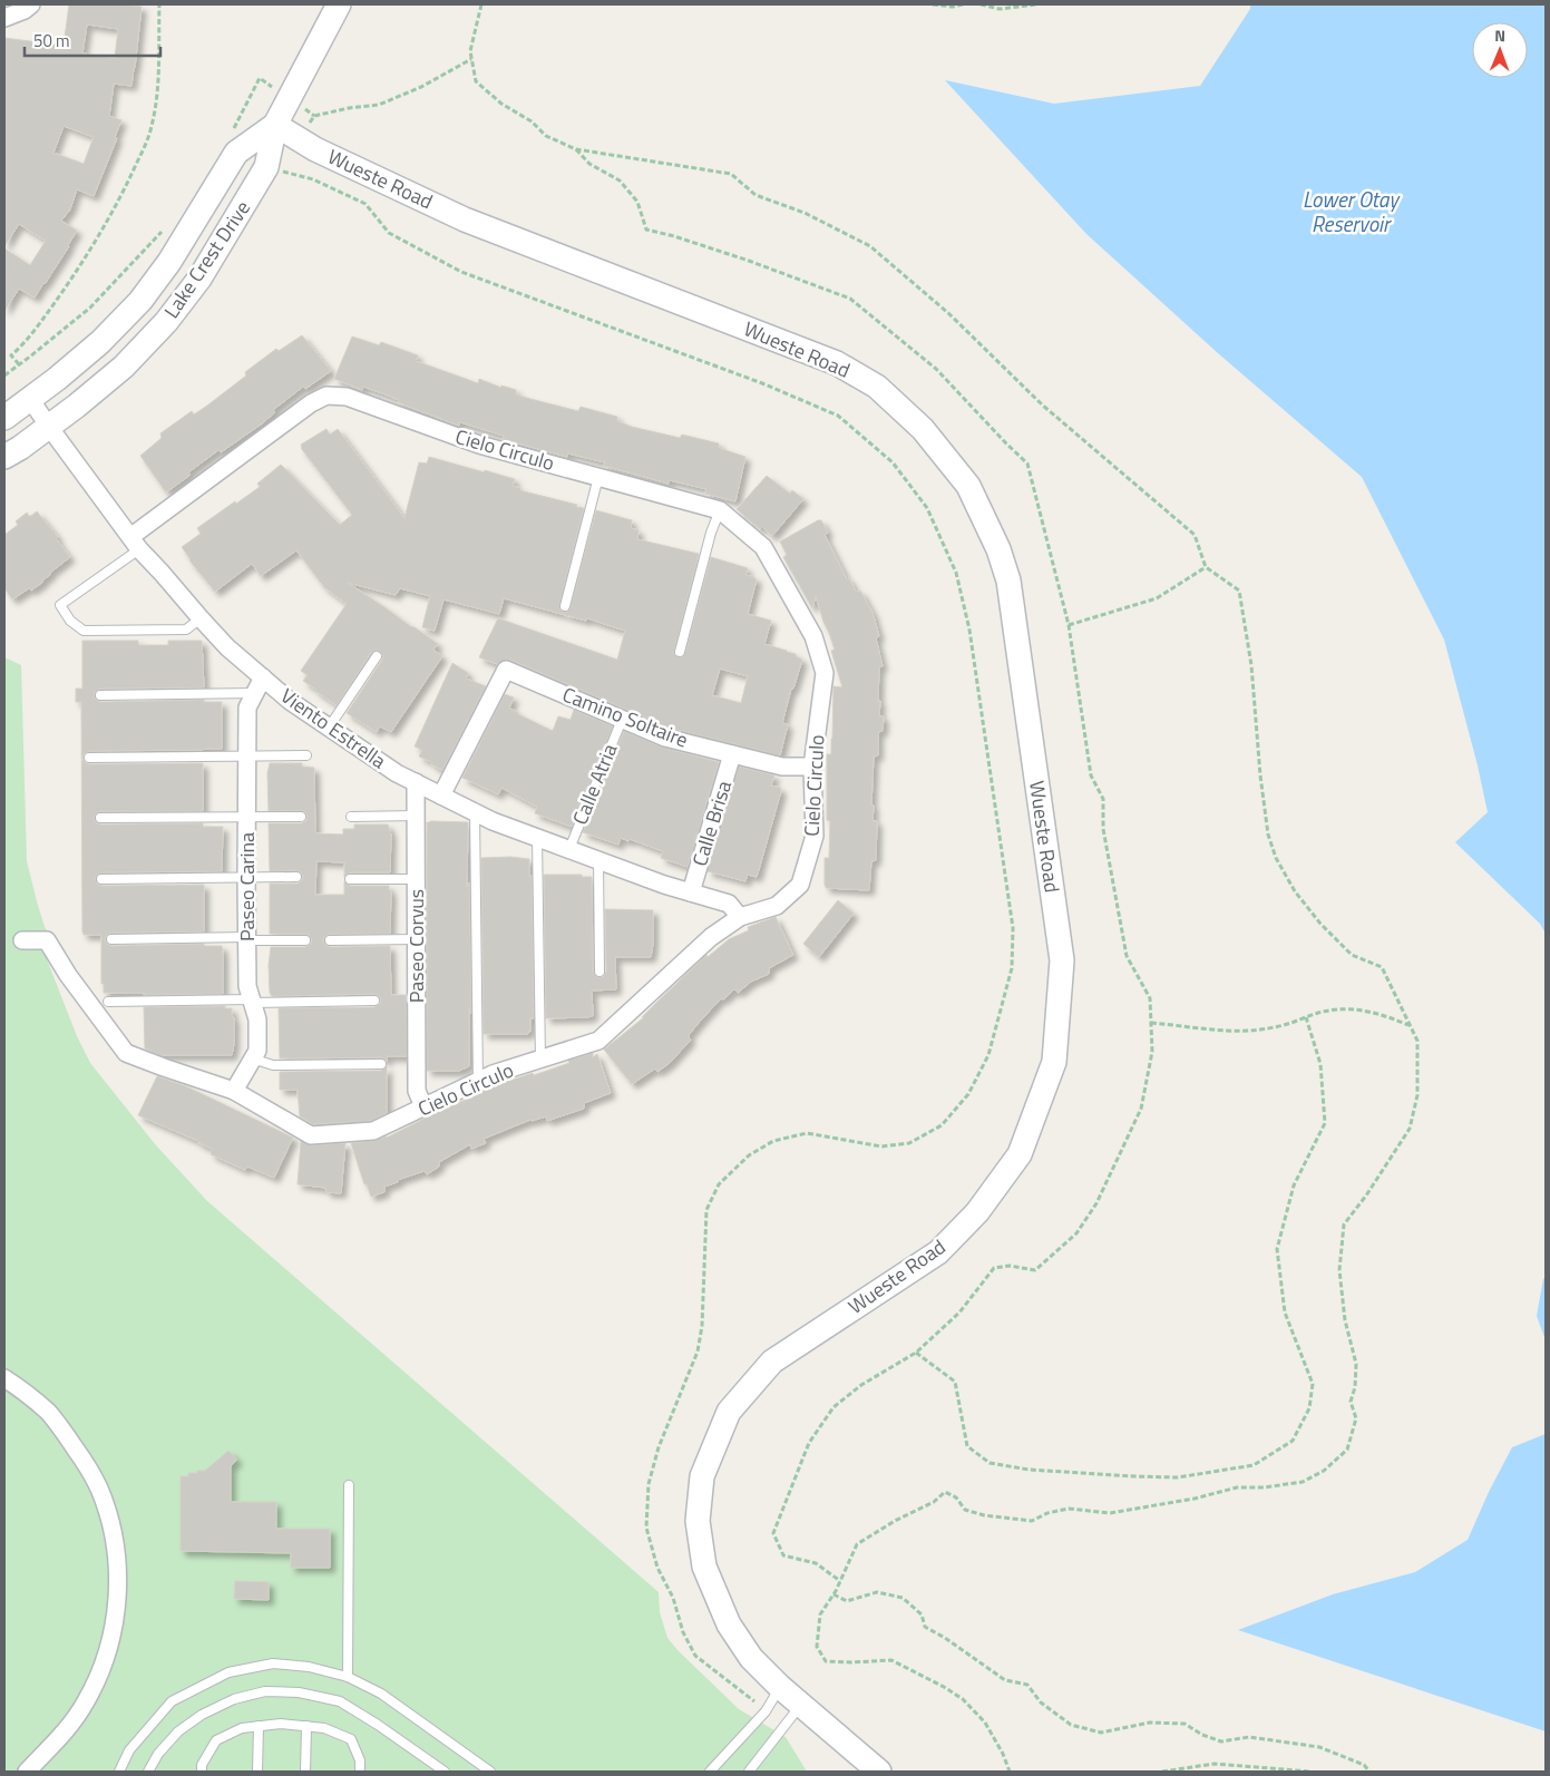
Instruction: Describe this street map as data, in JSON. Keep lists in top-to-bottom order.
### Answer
{
  "streets": {
    "street": [
      "Wueste Road",
      "Lake Crest Drive",
      "Cielo Circulo",
      "Camino Soltaire",
      "Viento Estrella",
      "Calle Brisa",
      "Paseo Carina",
      "Paseo Corvus"
    ],
    "lane": ["Calle Atria"]
  },
  "crossings": [
    ["Wueste Road", "Lake Crest Drive"],
    ["Lake Crest Drive", "Viento Estrella"],
    ["Cielo Circulo", "Camino Soltaire"],
    ["Cielo Circulo", "Viento Estrella"],
    ["Cielo Circulo", "Paseo Carina"],
    ["Cielo Circulo", "Paseo Corvus"],
    ["Camino Soltaire", "Viento Estrella"],
    ["Camino Soltaire", "Calle Atria"],
    ["Camino Soltaire", "Calle Brisa"],
    ["Viento Estrella", "Calle Atria"],
    ["Viento Estrella", "Calle Brisa"],
    ["Viento Estrella", "Paseo Carina"],
    ["Viento Estrella", "Paseo Corvus"]
  ],
  "water": ["Lower Otay Reservoir"],
  "scale_bar": "50 m",
  "north": "top"
}
